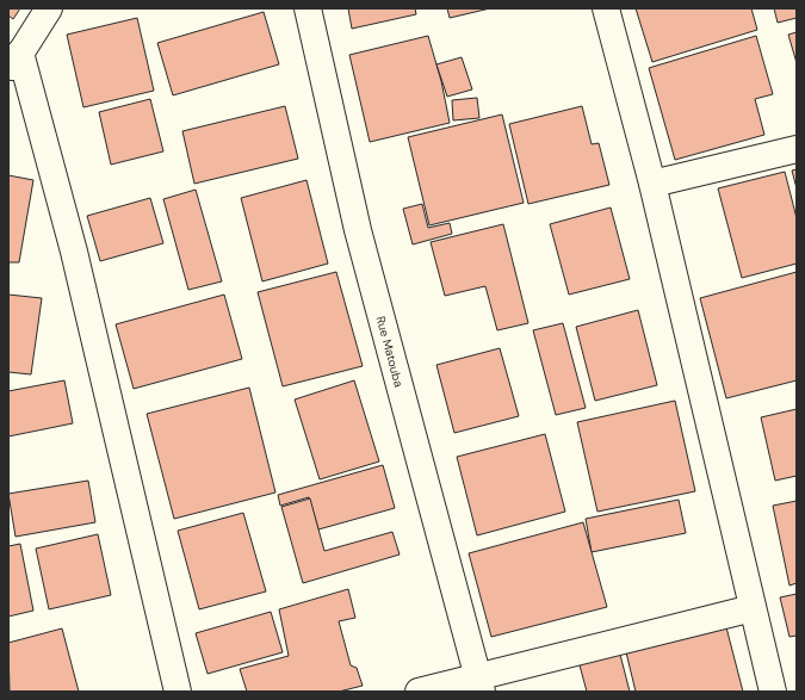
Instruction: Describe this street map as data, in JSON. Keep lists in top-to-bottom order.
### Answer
{
  "streets": {
    "street": ["Rue Matouba"]
  }
}
